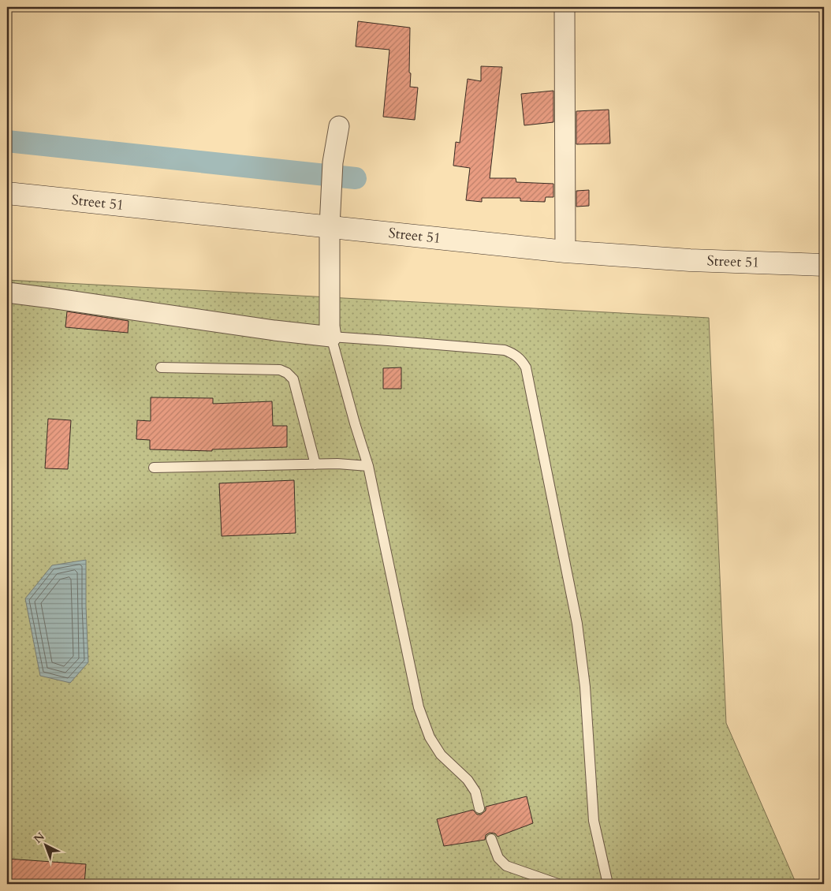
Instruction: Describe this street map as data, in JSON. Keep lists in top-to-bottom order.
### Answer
{
  "streets": {
    "main road": ["Street 51"]
  },
  "north": "top left"
}
